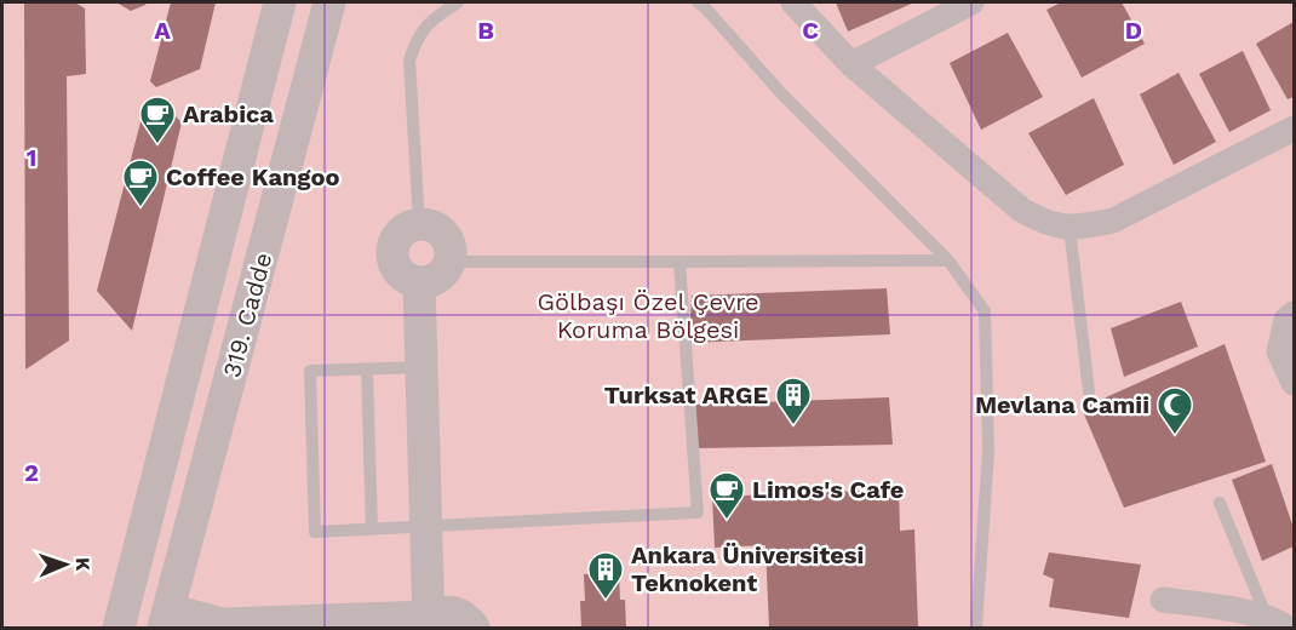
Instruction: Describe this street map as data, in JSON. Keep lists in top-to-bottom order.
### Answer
{
  "streets": {
    "street": ["319. Cadde"]
  },
  "parks": ["Gölbaşı Özel Çevre Koruma Bölgesi"],
  "places": {
    "cafe": ["Arabica", "Coffee Kangoo", "Limos's Cafe"],
    "building": ["Turksat ARGE", "Ankara Üniversitesi Teknokent"],
    "mosque": ["Mevlana Camii"]
  },
  "north": "right",
  "grid": {
    "columns": [
      "A",
      "B",
      "C",
      "D"
    ],
    "rows": ["1", "2"]
  }
}
